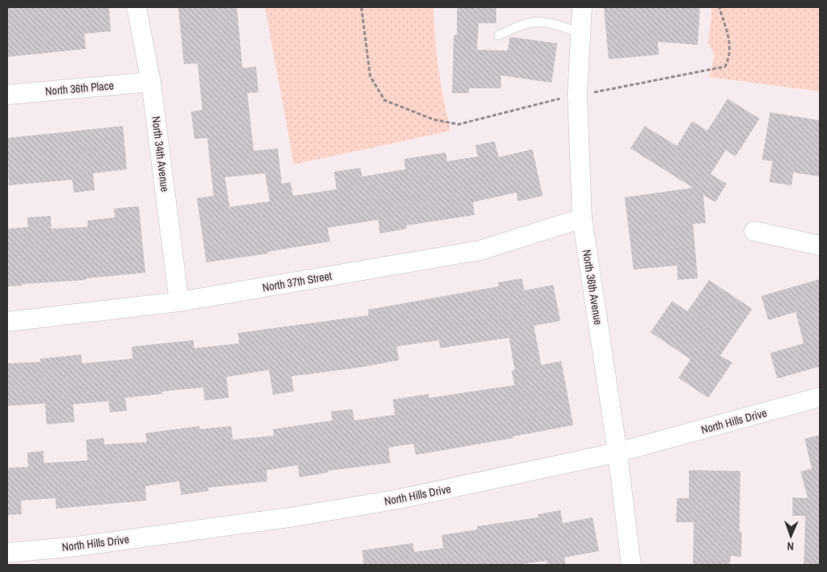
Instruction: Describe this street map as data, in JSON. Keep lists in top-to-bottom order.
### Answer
{
  "streets": {
    "street": [
      "North 36th Place",
      "North 34th Avenue",
      "North 37th Street",
      "North 36th Avenue",
      "North Hills Drive"
    ]
  },
  "crossings": [
    ["North 36th Place", "North 34th Avenue"],
    ["North 34th Avenue", "North 37th Street"],
    ["North 37th Street", "North 36th Avenue"],
    ["North 36th Avenue", "North Hills Drive"]
  ],
  "north": "bottom"
}
